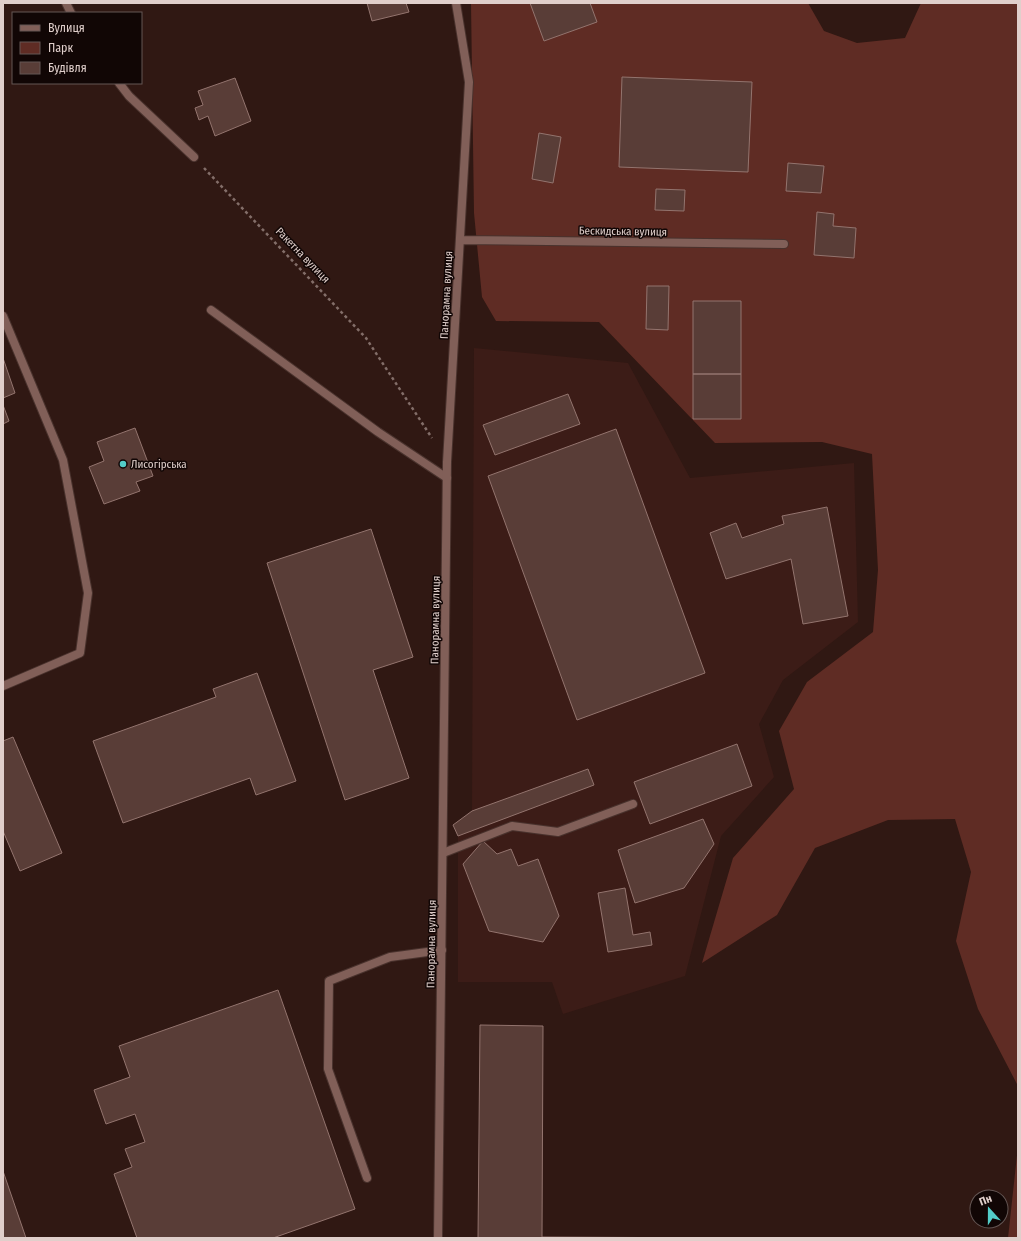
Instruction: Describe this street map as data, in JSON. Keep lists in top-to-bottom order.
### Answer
{
  "streets": {
    "street": ["Бескидська вулиця", "Панорамна вулиця"],
    "path": ["Ракетна вулиця"]
  },
  "crossings": [
    ["Бескидська вулиця", "Панорамна вулиця"],
    ["Ракетна вулиця", "Панорамна вулиця"]
  ],
  "places": ["Лисогірська"],
  "legend": ["Вулиця", "Парк", "Будівля"],
  "north": "top"
}
